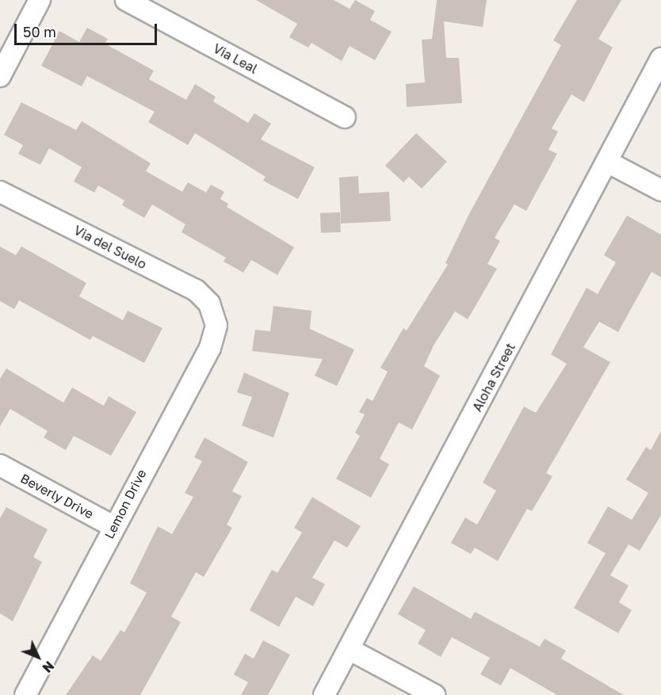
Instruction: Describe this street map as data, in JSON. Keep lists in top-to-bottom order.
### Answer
{
  "streets": {
    "street": [
      "Via Leal",
      "Via del Suelo",
      "Aloha Street",
      "Beverly Drive",
      "Lemon Drive"
    ]
  },
  "crossings": [
    ["Via del Suelo", "Lemon Drive"],
    ["Beverly Drive", "Lemon Drive"]
  ],
  "scale_bar": "50 m",
  "north": "bottom right"
}
